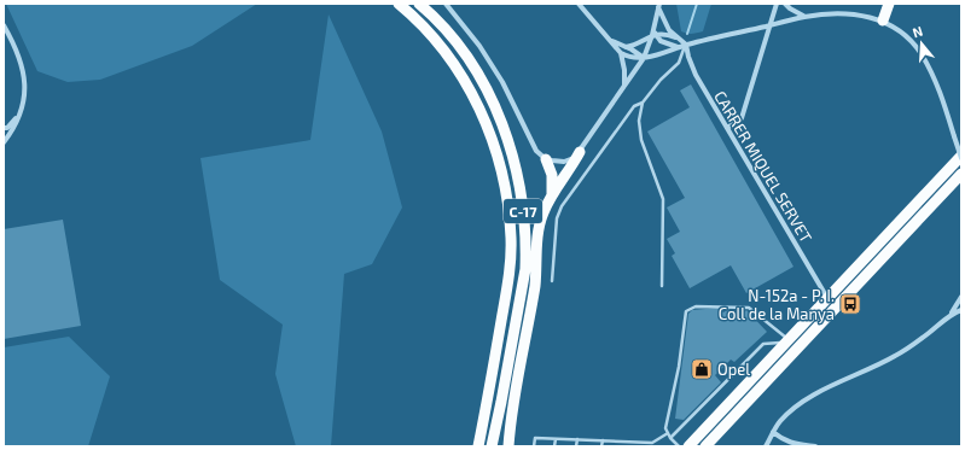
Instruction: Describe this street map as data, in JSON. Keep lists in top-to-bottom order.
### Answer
{
  "streets": {
    "highway": ["C-17"],
    "street": ["CARRER MIQUEL SERVET"]
  },
  "places": {
    "bus stop": ["N-152a - P. I. Coll de la Manya"],
    "shop": ["Opel"]
  },
  "north": "top"
}
